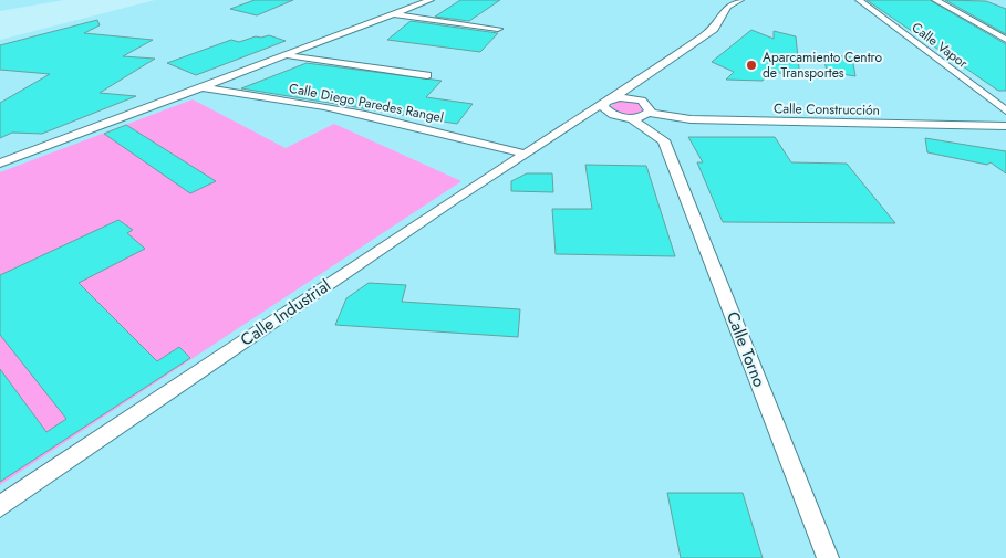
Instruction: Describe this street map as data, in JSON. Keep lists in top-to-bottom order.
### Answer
{
  "streets": {
    "street": [
      "Calle Vapor",
      "Calle Diego Paredes Rangel",
      "Calle Construcción",
      "Calle Industrial",
      "Calle Torno"
    ]
  },
  "crossings": [
    ["Calle Diego Paredes Rangel", "Calle Industrial"],
    ["Calle Construcción", "Calle Industrial"]
  ],
  "places": ["Aparcamiento Centro de Transportes"]
}
